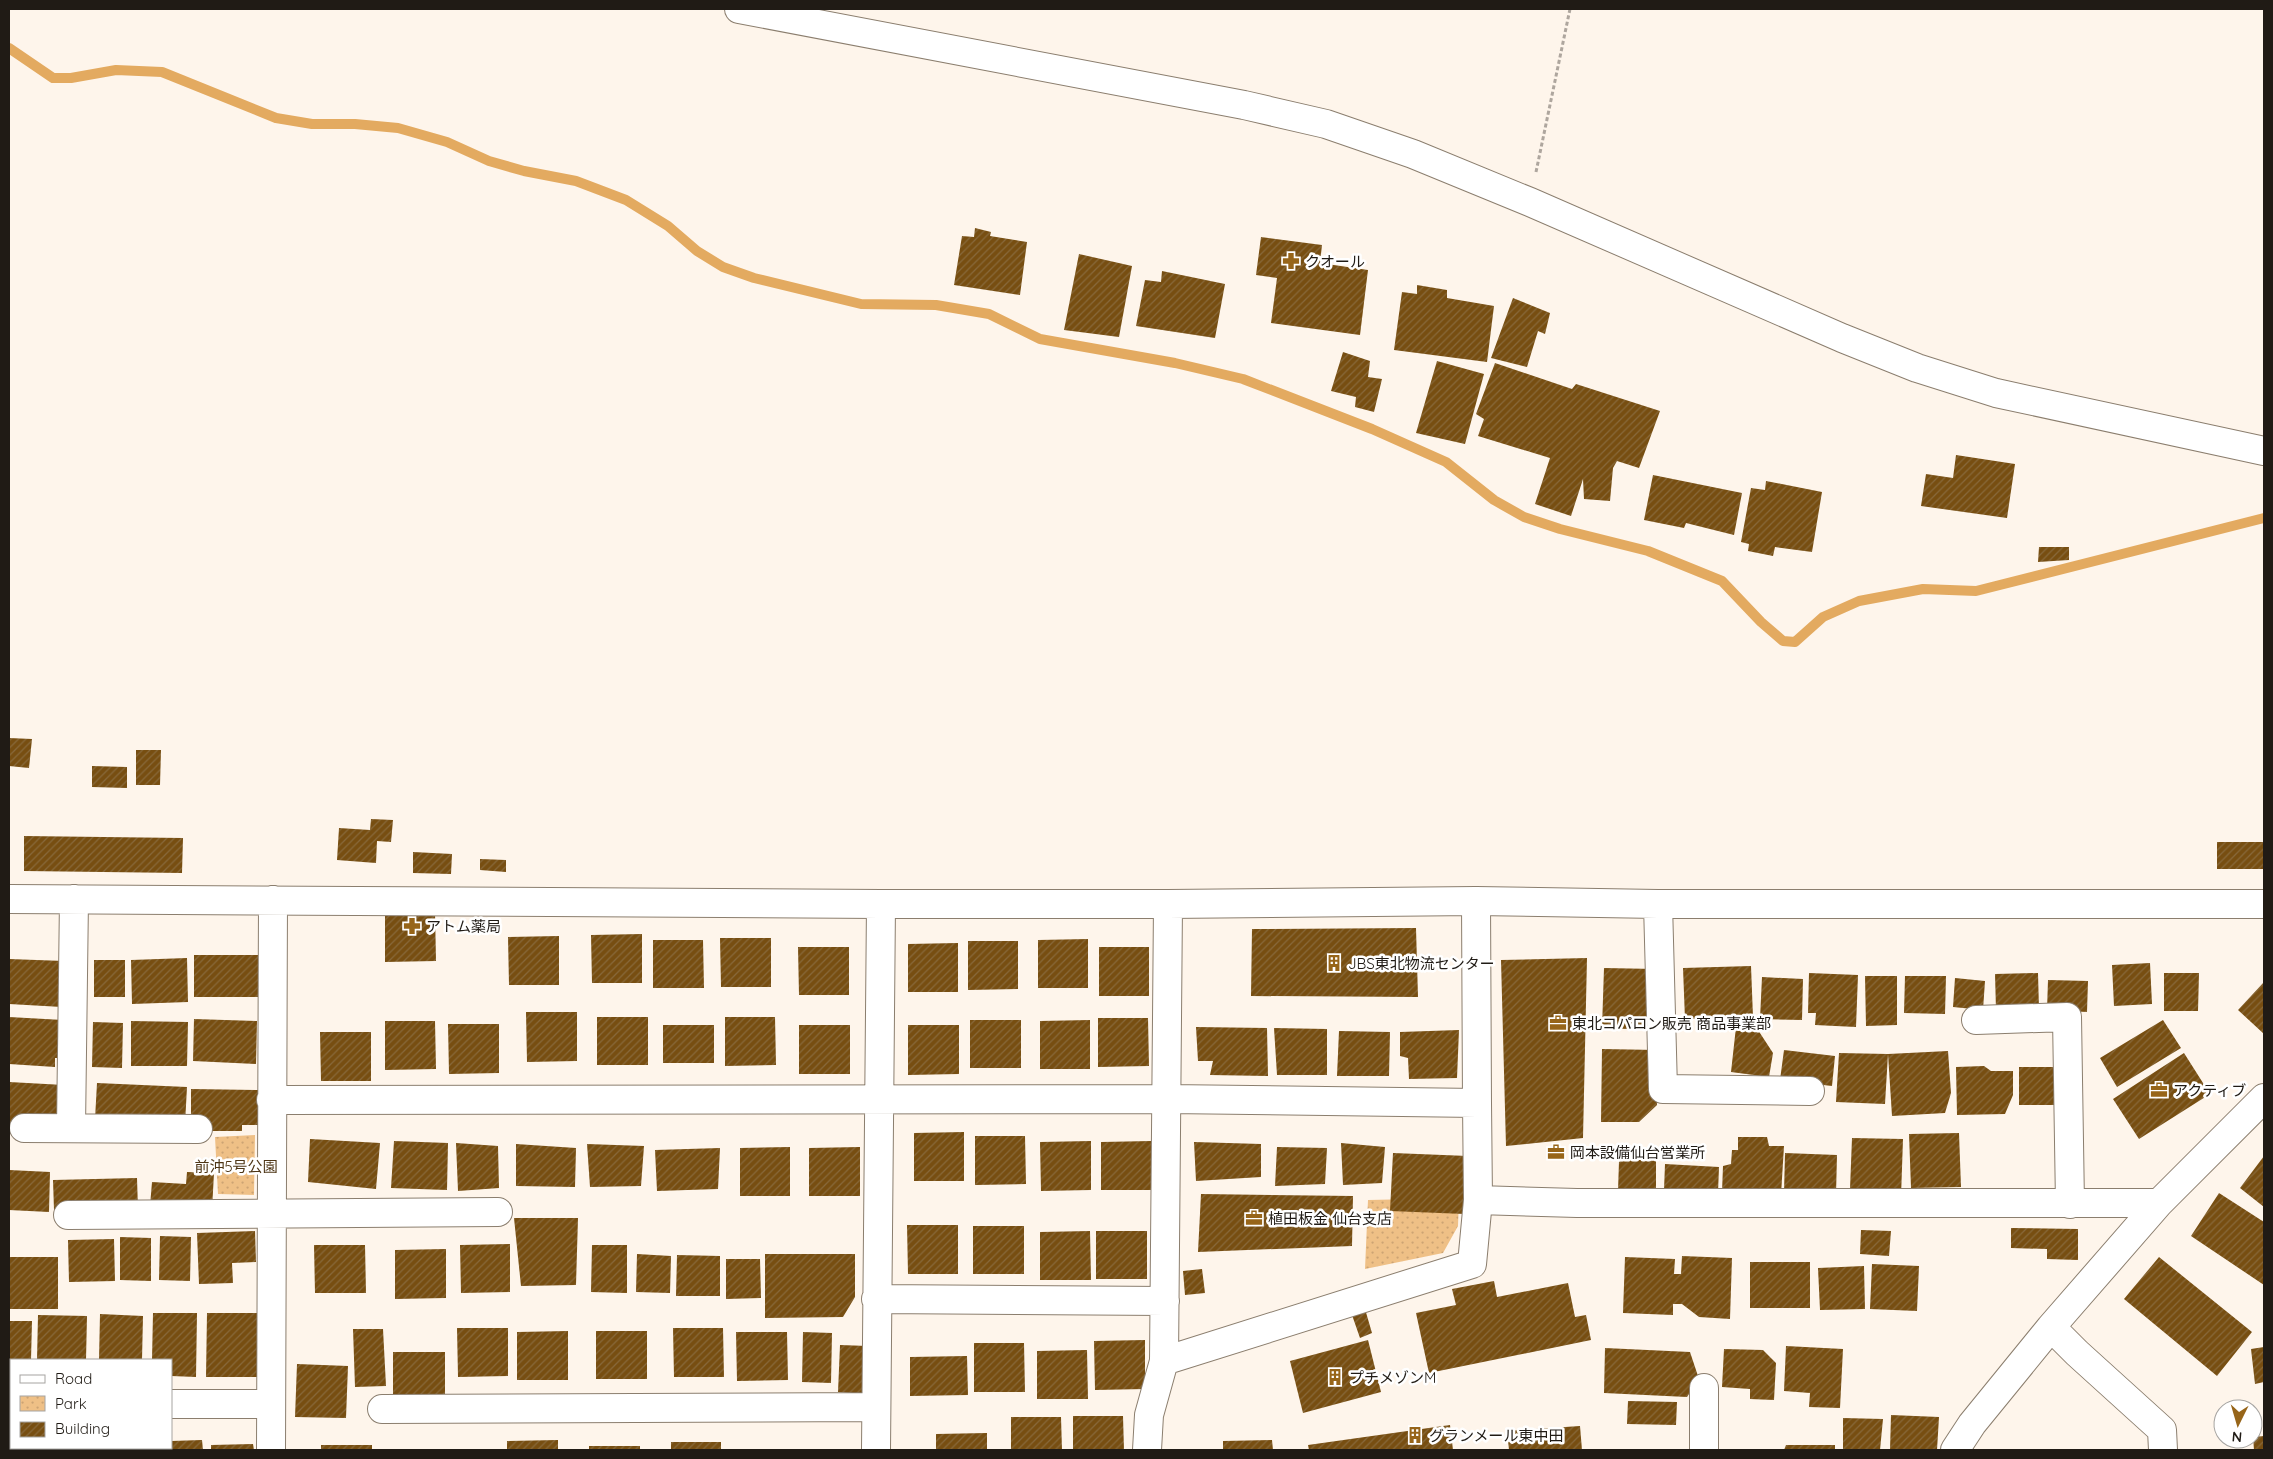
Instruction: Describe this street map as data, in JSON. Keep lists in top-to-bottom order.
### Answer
{
  "parks": ["前沖5号公園"],
  "places": {
    "pharmacy": ["クオール", "アトム薬局"],
    "building": ["JBS東北物流センター", "プチメゾンM", "グランメール東中田"],
    "office": [
      "東北コパロン販売 商品事業部",
      "アクティブ",
      "岡本設備仙台営業所",
      "植田板金 仙台支店"
    ]
  },
  "legend": ["Road", "Park", "Building"],
  "north": "bottom"
}
